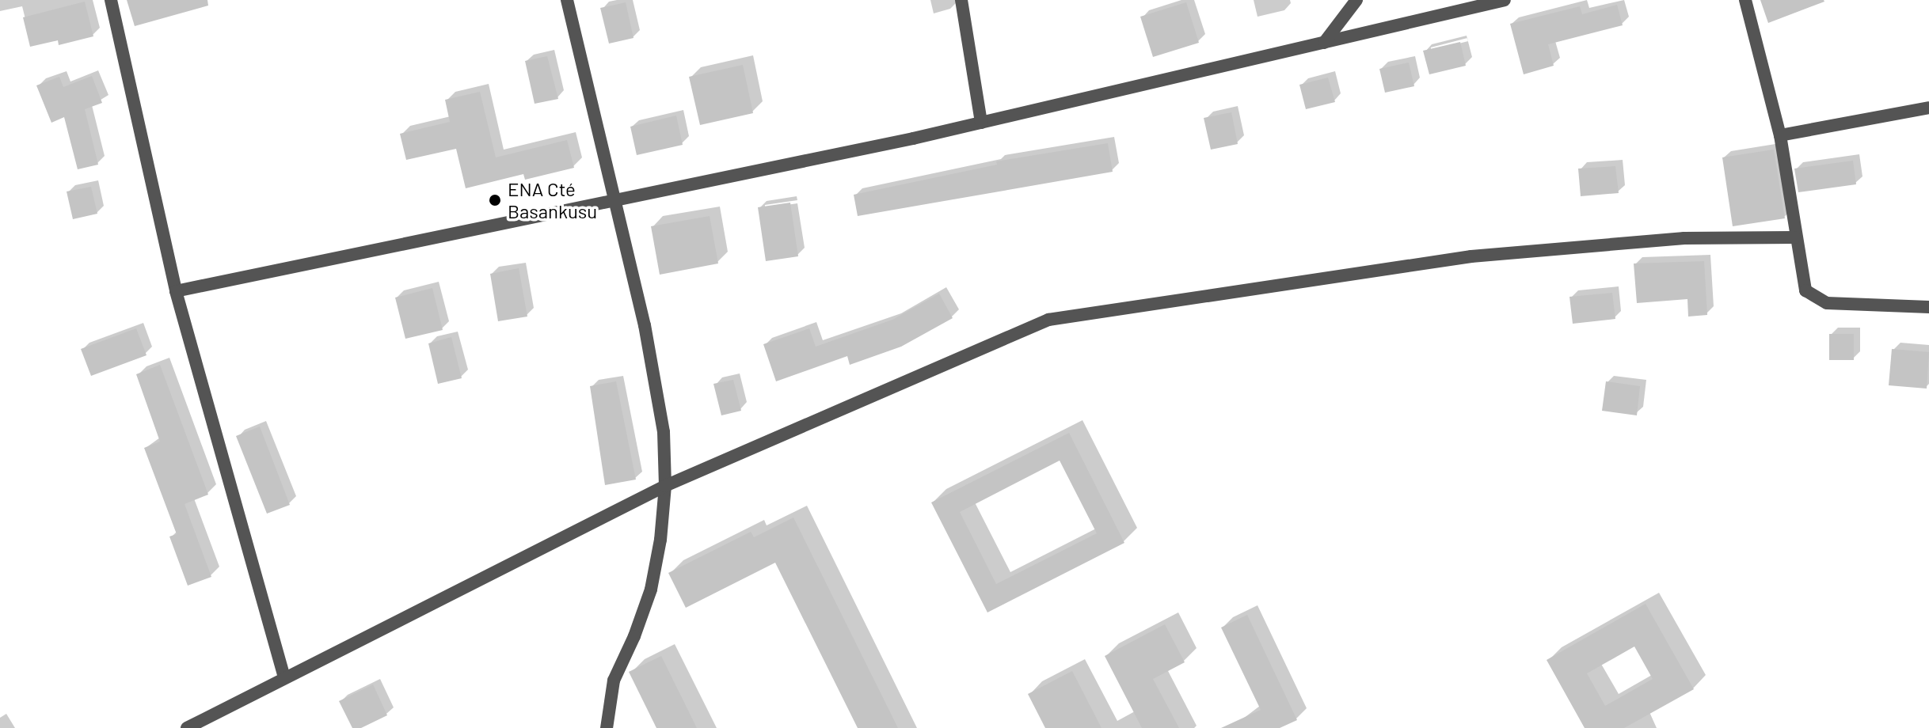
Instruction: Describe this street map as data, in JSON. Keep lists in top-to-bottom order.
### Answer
{
  "places": ["ENA Cté Basankusu"]
}
